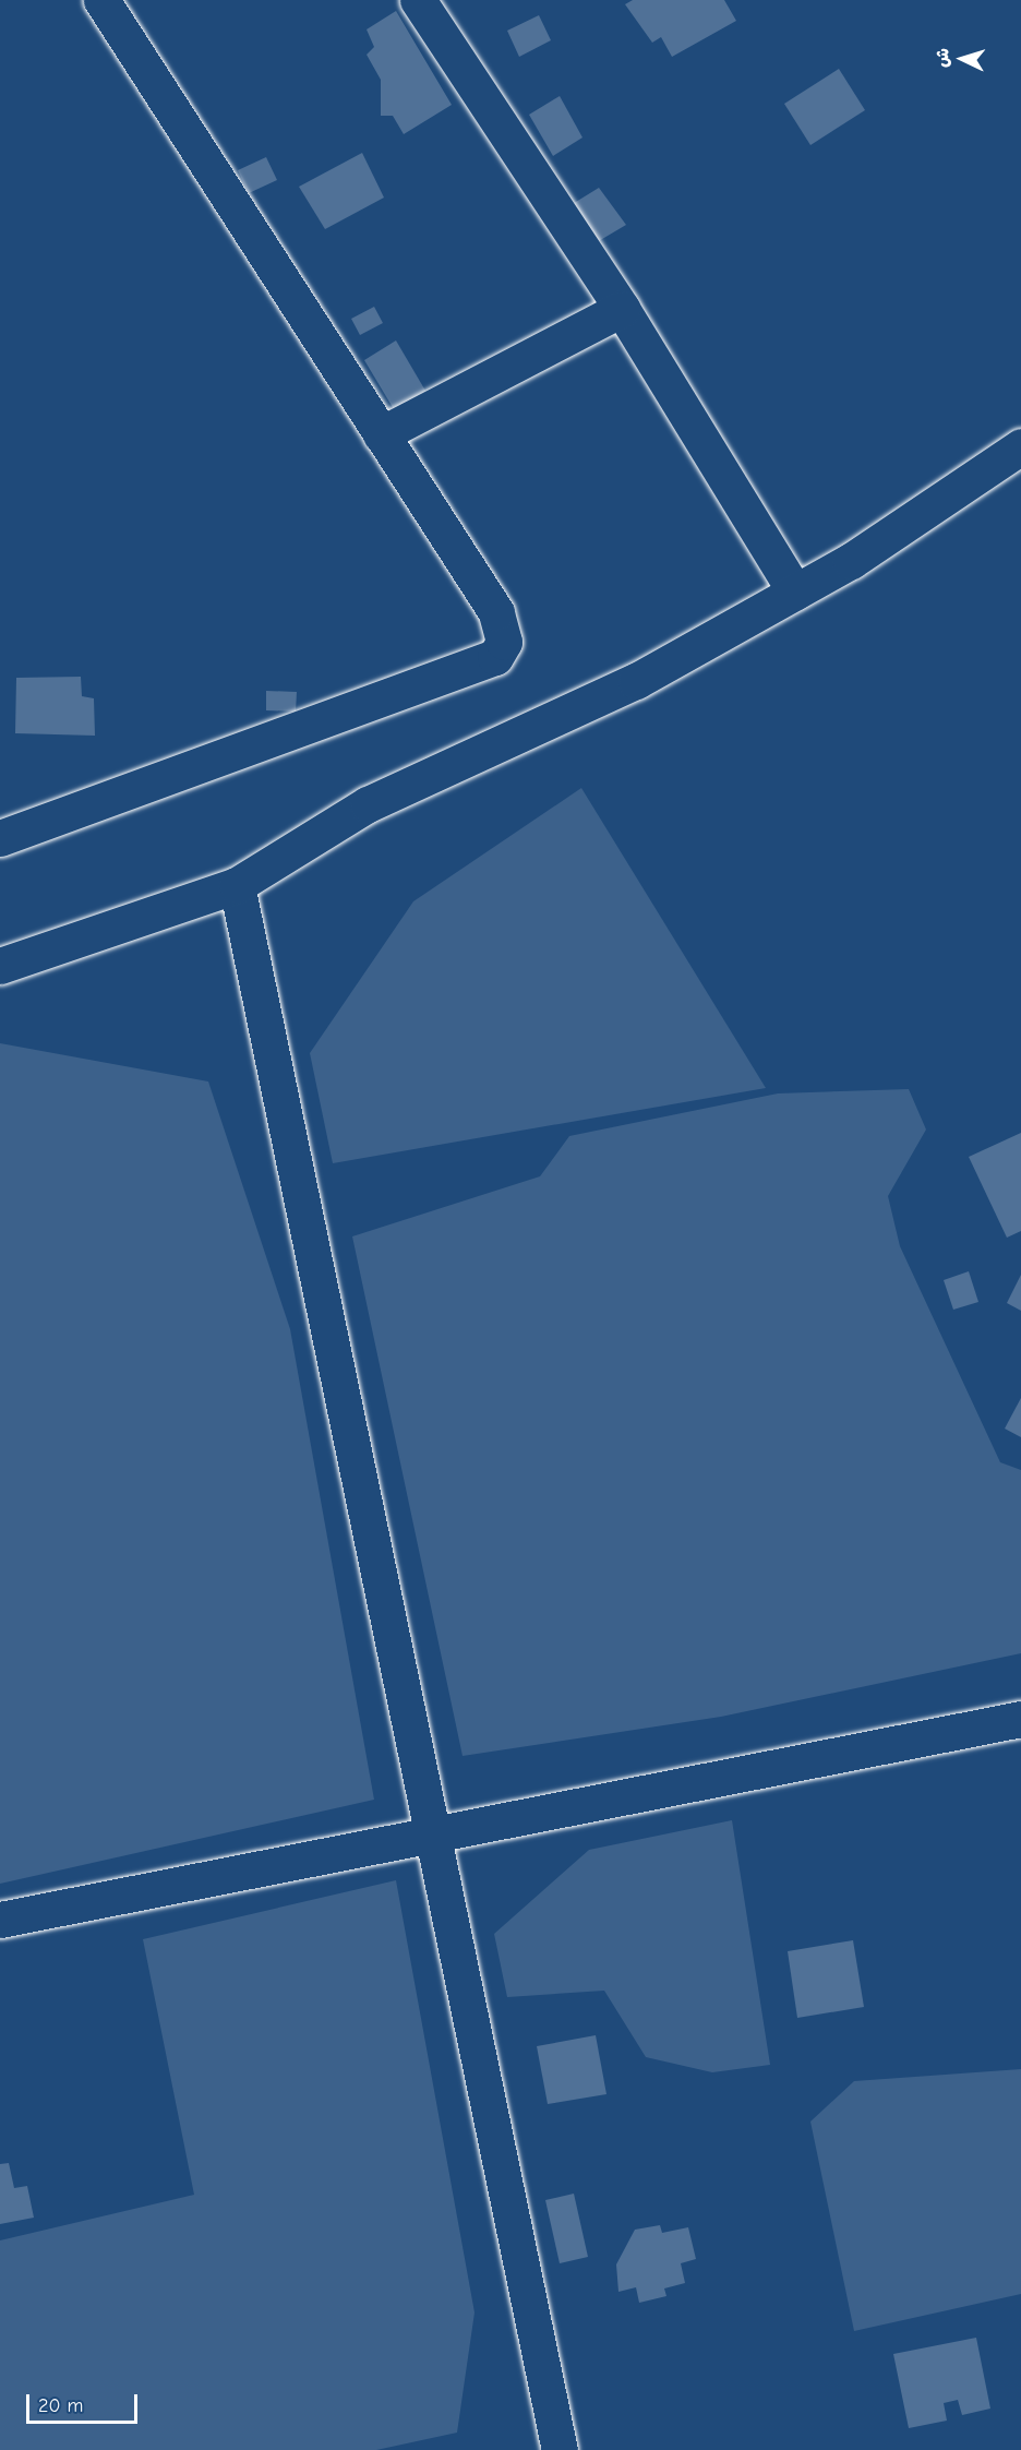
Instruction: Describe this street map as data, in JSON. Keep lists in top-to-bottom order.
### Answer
{
  "scale_bar": "20 m",
  "north": "left"
}
